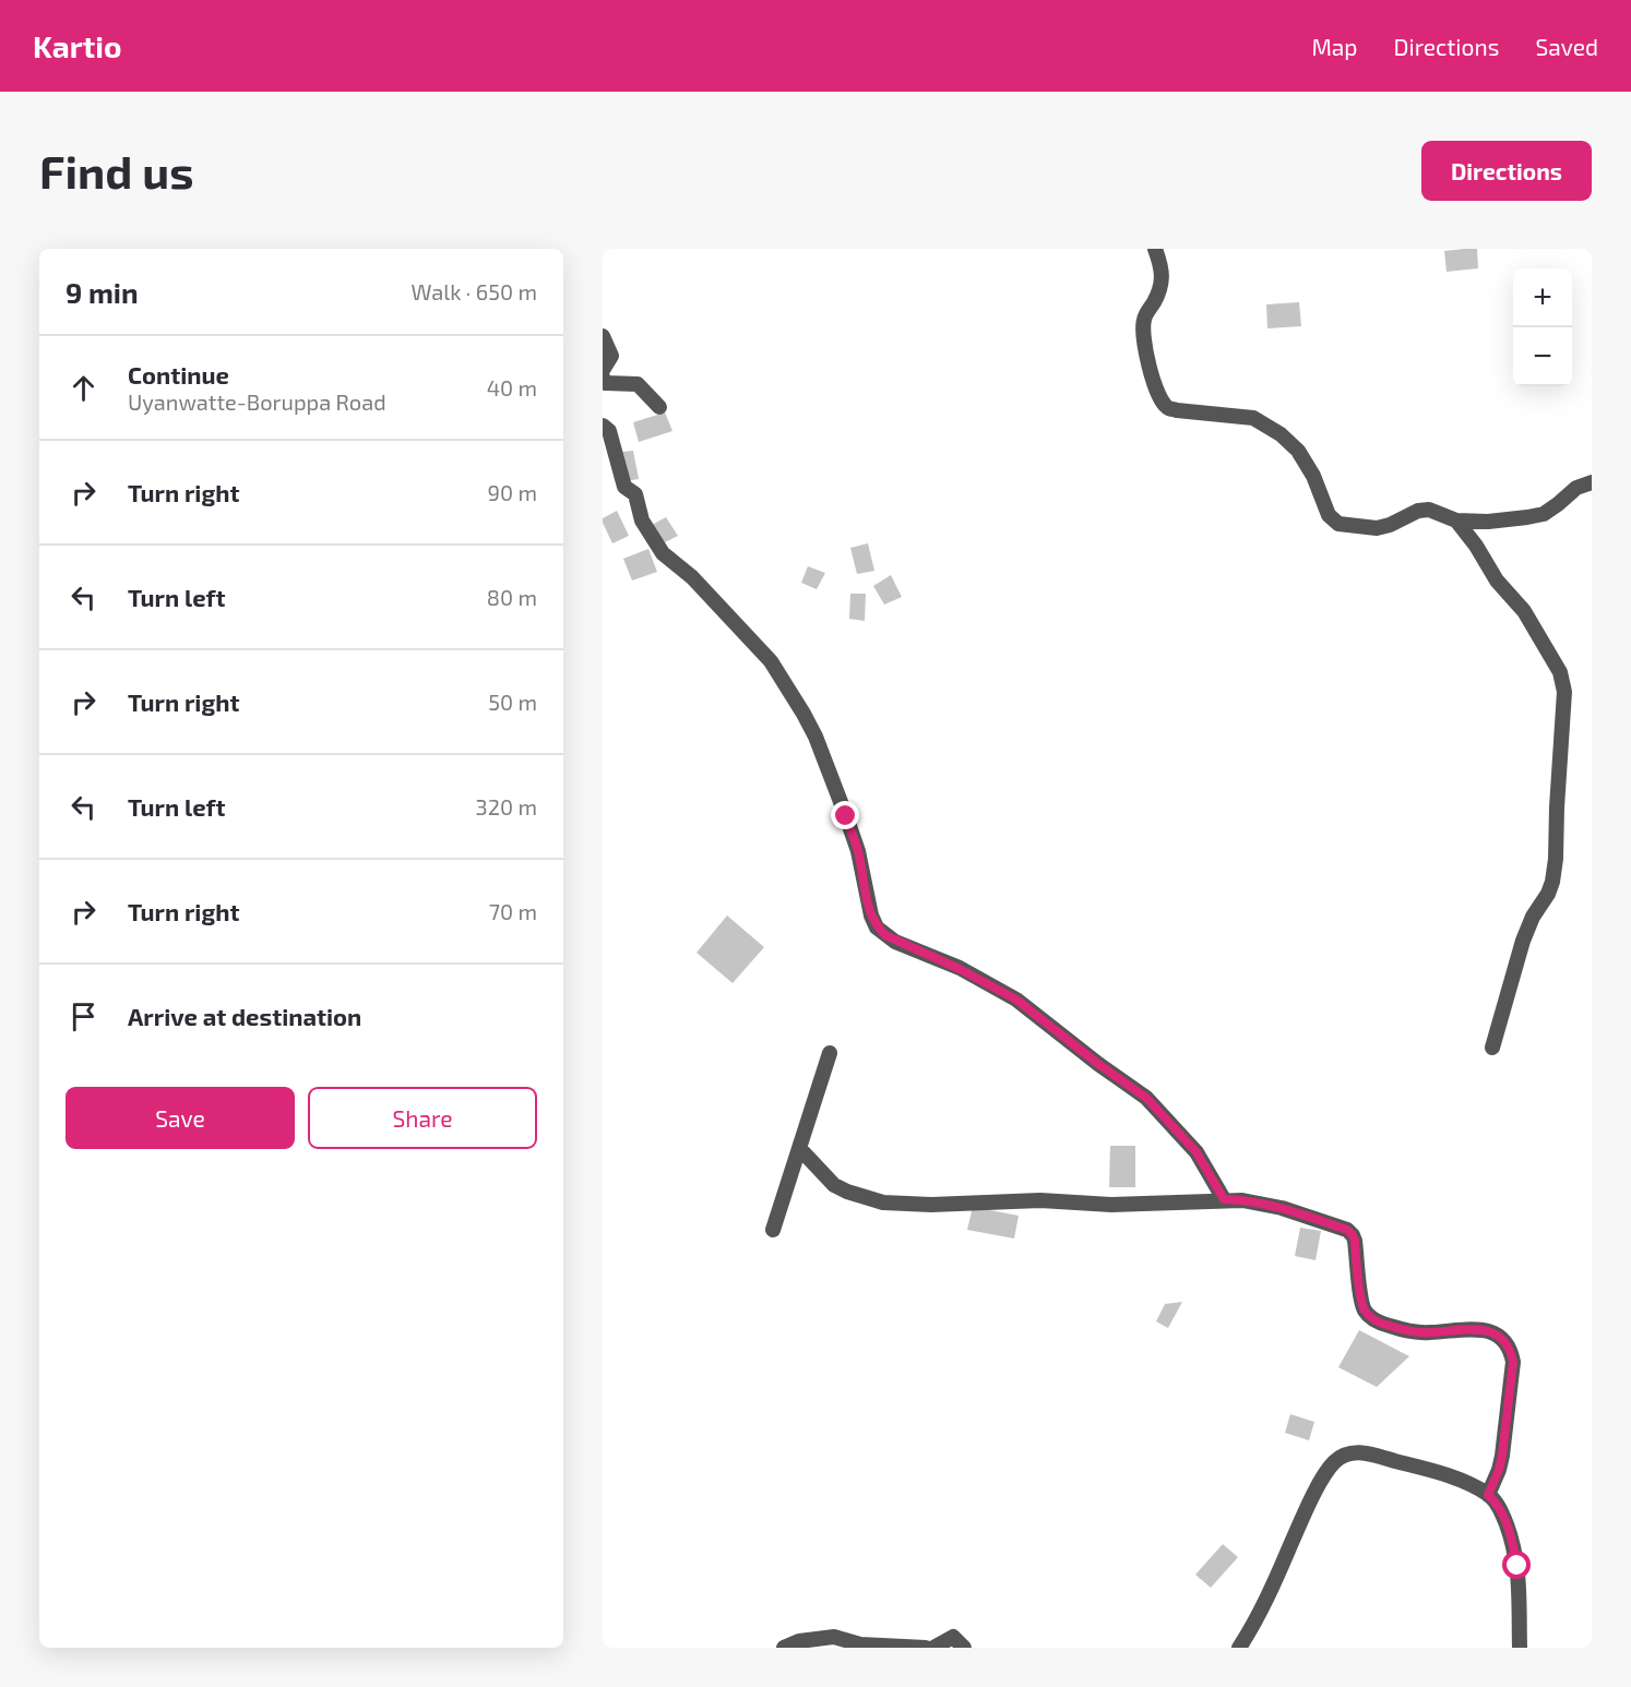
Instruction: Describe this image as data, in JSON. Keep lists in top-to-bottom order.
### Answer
{
  "page": {
    "header": "Kartio",
    "nav": ["Map", "Directions", "Saved"],
    "buttons": [
      "Directions",
      ["Save", "Share"]
    ],
    "title": "Find us",
    "heading": ["9 min", "Walk · 650 m"],
    "map_buttons": ["+", "−"],
    "list": [
      ["Continue", "Uyanwatte-Boruppa Road", "40 m"],
      ["Turn right", "90 m"],
      ["Turn left", "80 m"],
      ["Turn right", "50 m"],
      ["Turn left", "320 m"],
      ["Turn right", "70 m"],
      "Arrive at destination"
    ]
  }
}
